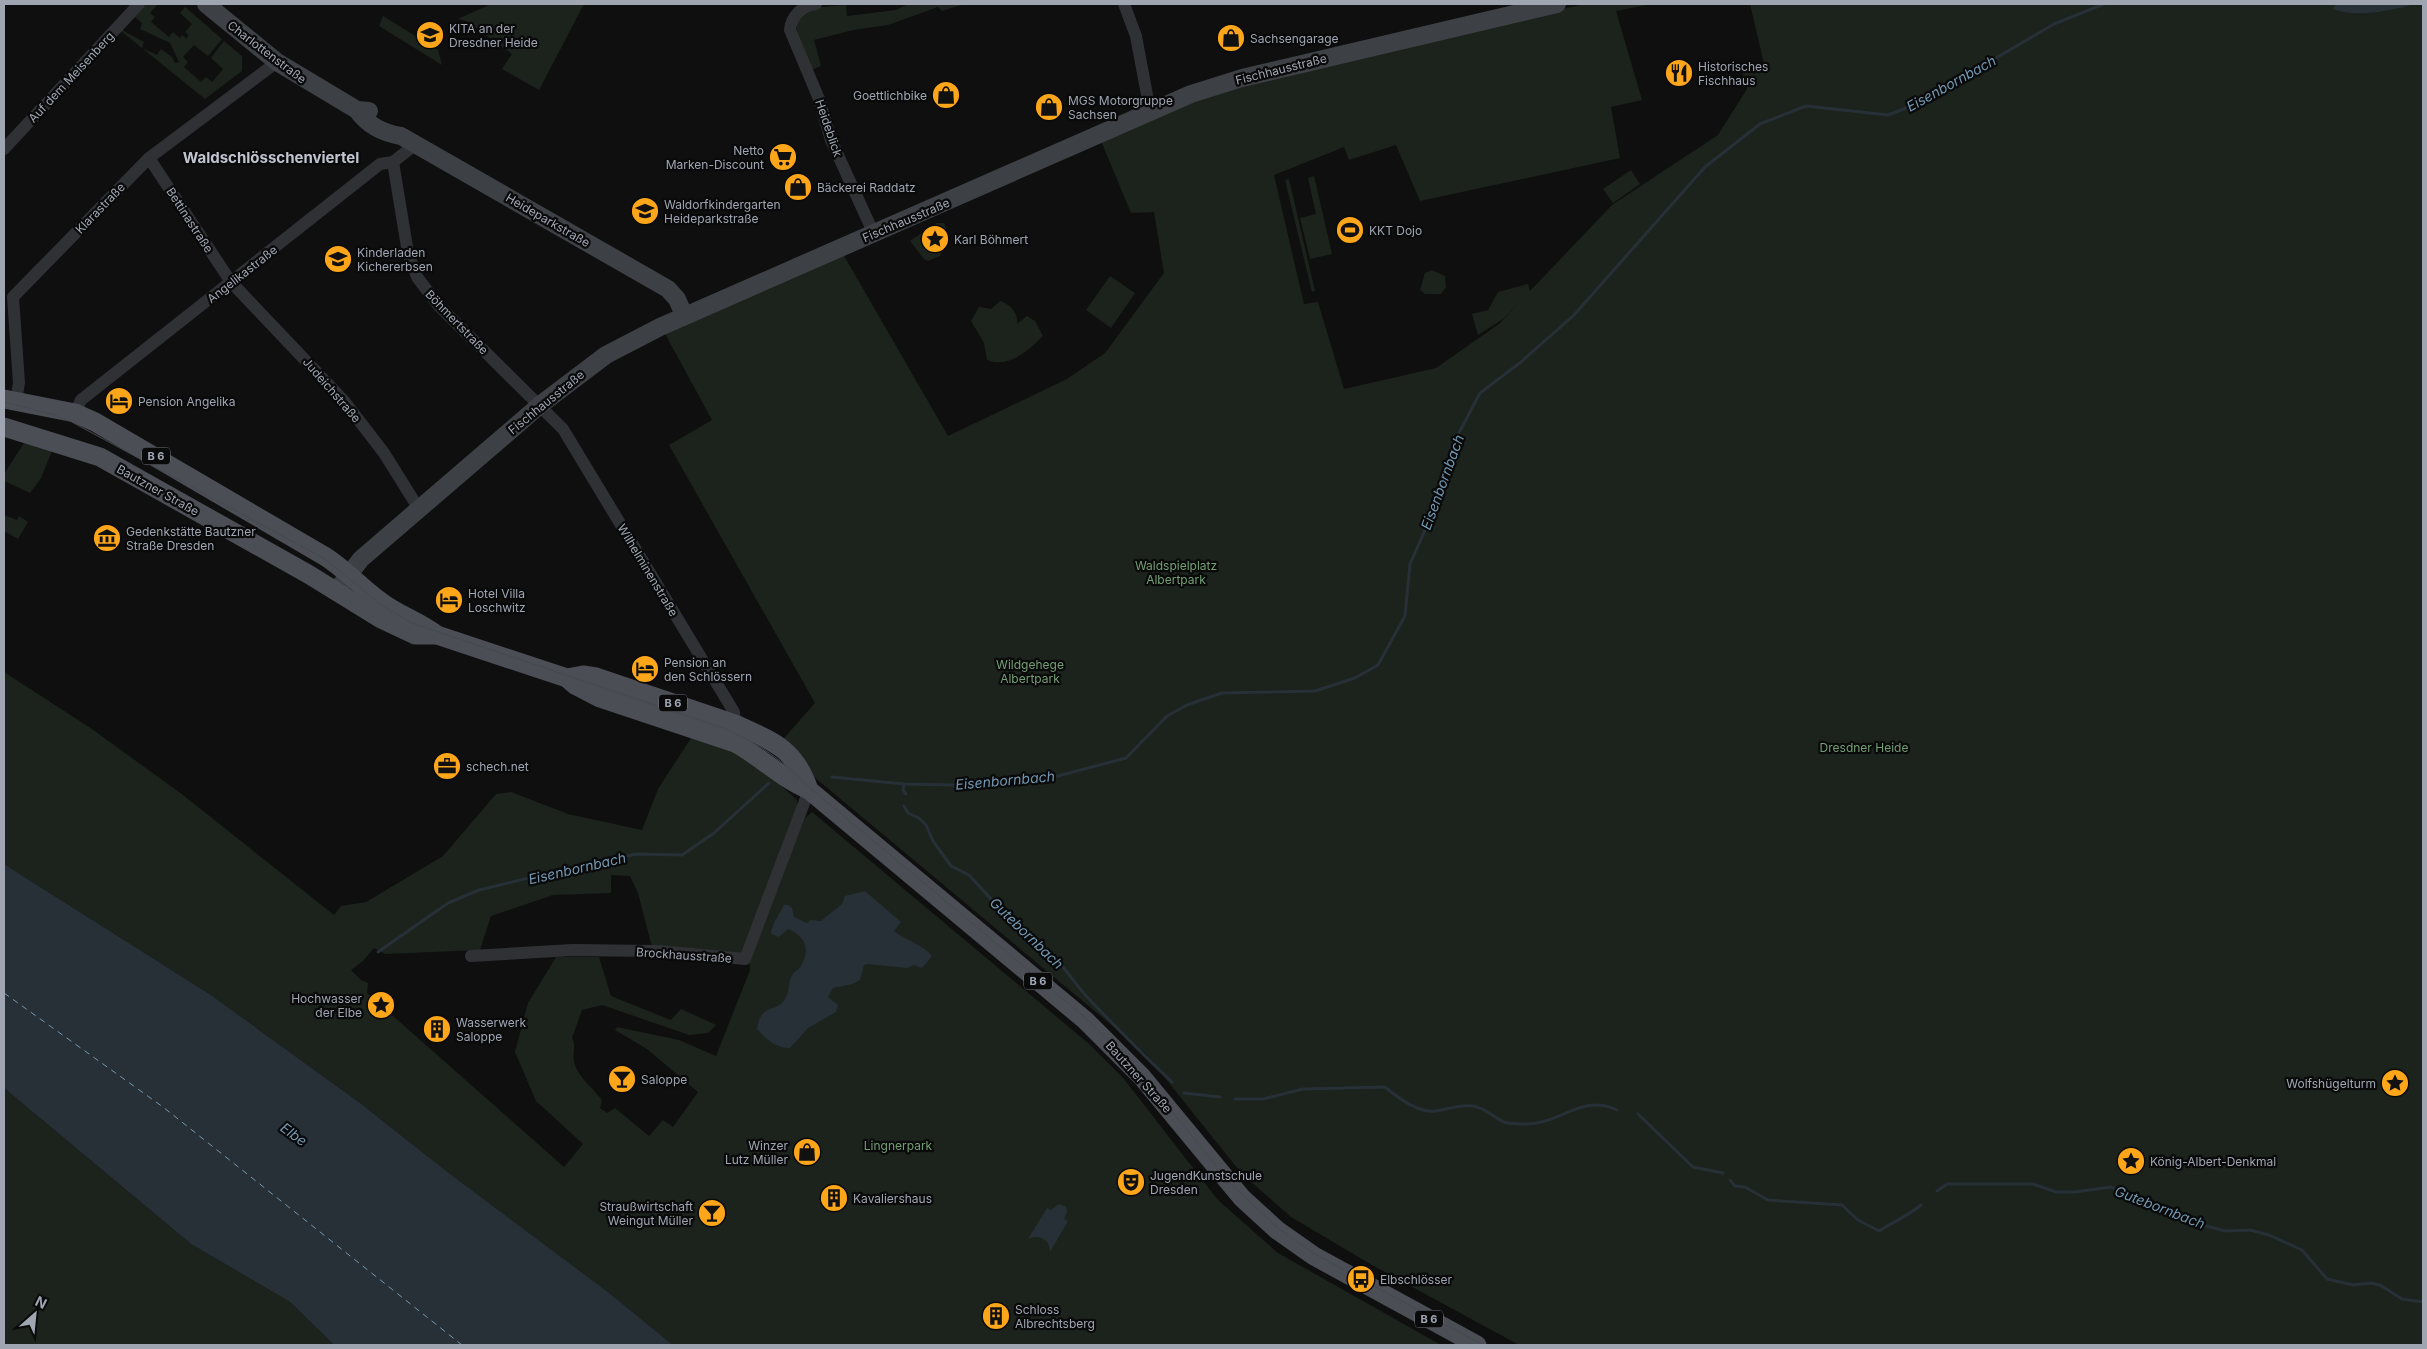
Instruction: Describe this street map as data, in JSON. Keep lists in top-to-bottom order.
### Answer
{
  "streets": {
    "main road": [
      "Charlottenstraße",
      "Fischhausstraße",
      "Heideparkstraße",
      "B 6",
      "Bautzner Straße"
    ],
    "street": [
      "Auf dem Meisenberg",
      "Heideblick",
      "Klarastraße",
      "Bettinastraße",
      "Angelikastraße",
      "Böhmertstraße",
      "Judeichstraße",
      "Wilhelminenstraße",
      "Brockhausstraße"
    ]
  },
  "crossings": [
    ["Charlottenstraße", "Klarastraße"],
    ["Charlottenstraße", "Heideparkstraße"],
    ["Charlottenstraße", "Angelikastraße"],
    ["Fischhausstraße", "Heideblick"],
    ["Fischhausstraße", "Heideparkstraße"],
    ["Fischhausstraße", "Böhmertstraße"],
    ["Fischhausstraße", "Judeichstraße"],
    ["Fischhausstraße", "Bautzner Straße"],
    ["Fischhausstraße", "Wilhelminenstraße"],
    ["Klarastraße", "Bettinastraße"],
    ["Klarastraße", "Bautzner Straße"],
    ["Bettinastraße", "Angelikastraße"],
    ["Bettinastraße", "Judeichstraße"],
    ["Heideparkstraße", "Angelikastraße"],
    ["Angelikastraße", "Böhmertstraße"],
    ["Angelikastraße", "Judeichstraße"],
    ["Angelikastraße", "Bautzner Straße"],
    ["Böhmertstraße", "Wilhelminenstraße"],
    ["Bautzner Straße", "Wilhelminenstraße"],
    ["Bautzner Straße", "Brockhausstraße"]
  ],
  "districts": ["Waldschlösschenviertel"],
  "water": ["Eisenbornbach", "Gutebornbach", "Elbe"],
  "parks": [
    "Waldspielplatz Albertpark",
    "Wildgehege Albertpark",
    "Dresdner Heide",
    "Lingnerpark"
  ],
  "places": {
    "school or university": ["KITA an der Dresdner Heide", "Waldorfkindergarten Heideparkstraße", "Kinderladen Kichererbsen"],
    "shop": [
      "Sachsengarage",
      "Goettlichbike",
      "MGS Motorgruppe Sachsen",
      "Bäckerei Raddatz",
      "Winzer Lutz Müller"
    ],
    "restaurant": ["Historisches Fischhaus"],
    "supermarket": ["Netto Marken-Discount"],
    "sports": ["KKT Dojo"],
    "place": [
      "Karl Böhmert",
      "Hochwasser der Elbe",
      "Wolfshügelturm",
      "König-Albert-Denkmal"
    ],
    "hotel": ["Pension Angelika", "Hotel Villa Loschwitz", "Pension an den Schlössern"],
    "museum": ["Gedenkstätte Bautzner Straße Dresden"],
    "office": ["schech.net"],
    "building": ["Wasserwerk Saloppe", "Kavaliershaus", "Schloss Albrechtsberg"],
    "bar": ["Saloppe", "Straußwirtschaft Weingut Müller"],
    "theatre": ["JugendKunstschule Dresden"],
    "bus stop": ["Elbschlösser"]
  },
  "north": "top right"
}
